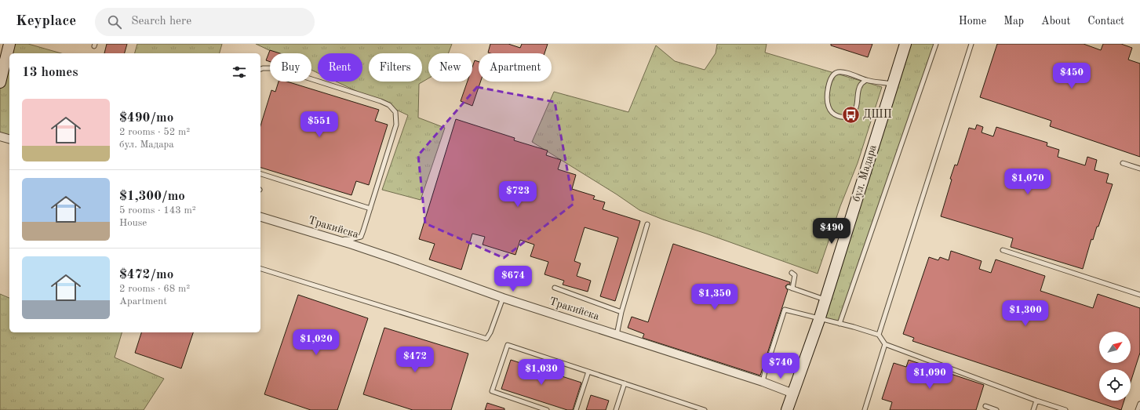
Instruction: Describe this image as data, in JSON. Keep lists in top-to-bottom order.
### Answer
{
  "streets": {
    "main road": ["бул. Мадара"],
    "street": ["Тракийска"]
  },
  "crossings": [
    ["бул. Мадара", "Тракийска"]
  ],
  "places": {
    "bus stop": ["ДШП"]
  },
  "north": "top right",
  "page": {
    "header": "Keyplace",
    "search": "Search here",
    "nav": [
      "Home",
      "Map",
      "About",
      "Contact"
    ],
    "chip": [
      "Buy",
      "Rent",
      "Filters",
      "New",
      "Apartment"
    ],
    "heading": "13 homes",
    "price": [
      "$450",
      "$551",
      "$1,070",
      "$723",
      "$490",
      "$674",
      "$1,350",
      "$1,300",
      "$1,020",
      "$472",
      "$740",
      "$1,030",
      "$1,090"
    ],
    "list": [
      {
        "name": "$490/mo",
        "note": "2 rooms · 52 m² · бул. Мадара"
      },
      {
        "name": "$1,300/mo",
        "note": "5 rooms · 143 m² · House"
      },
      {
        "name": "$472/mo",
        "note": "2 rooms · 68 m² · Apartment"
      }
    ]
  }
}
